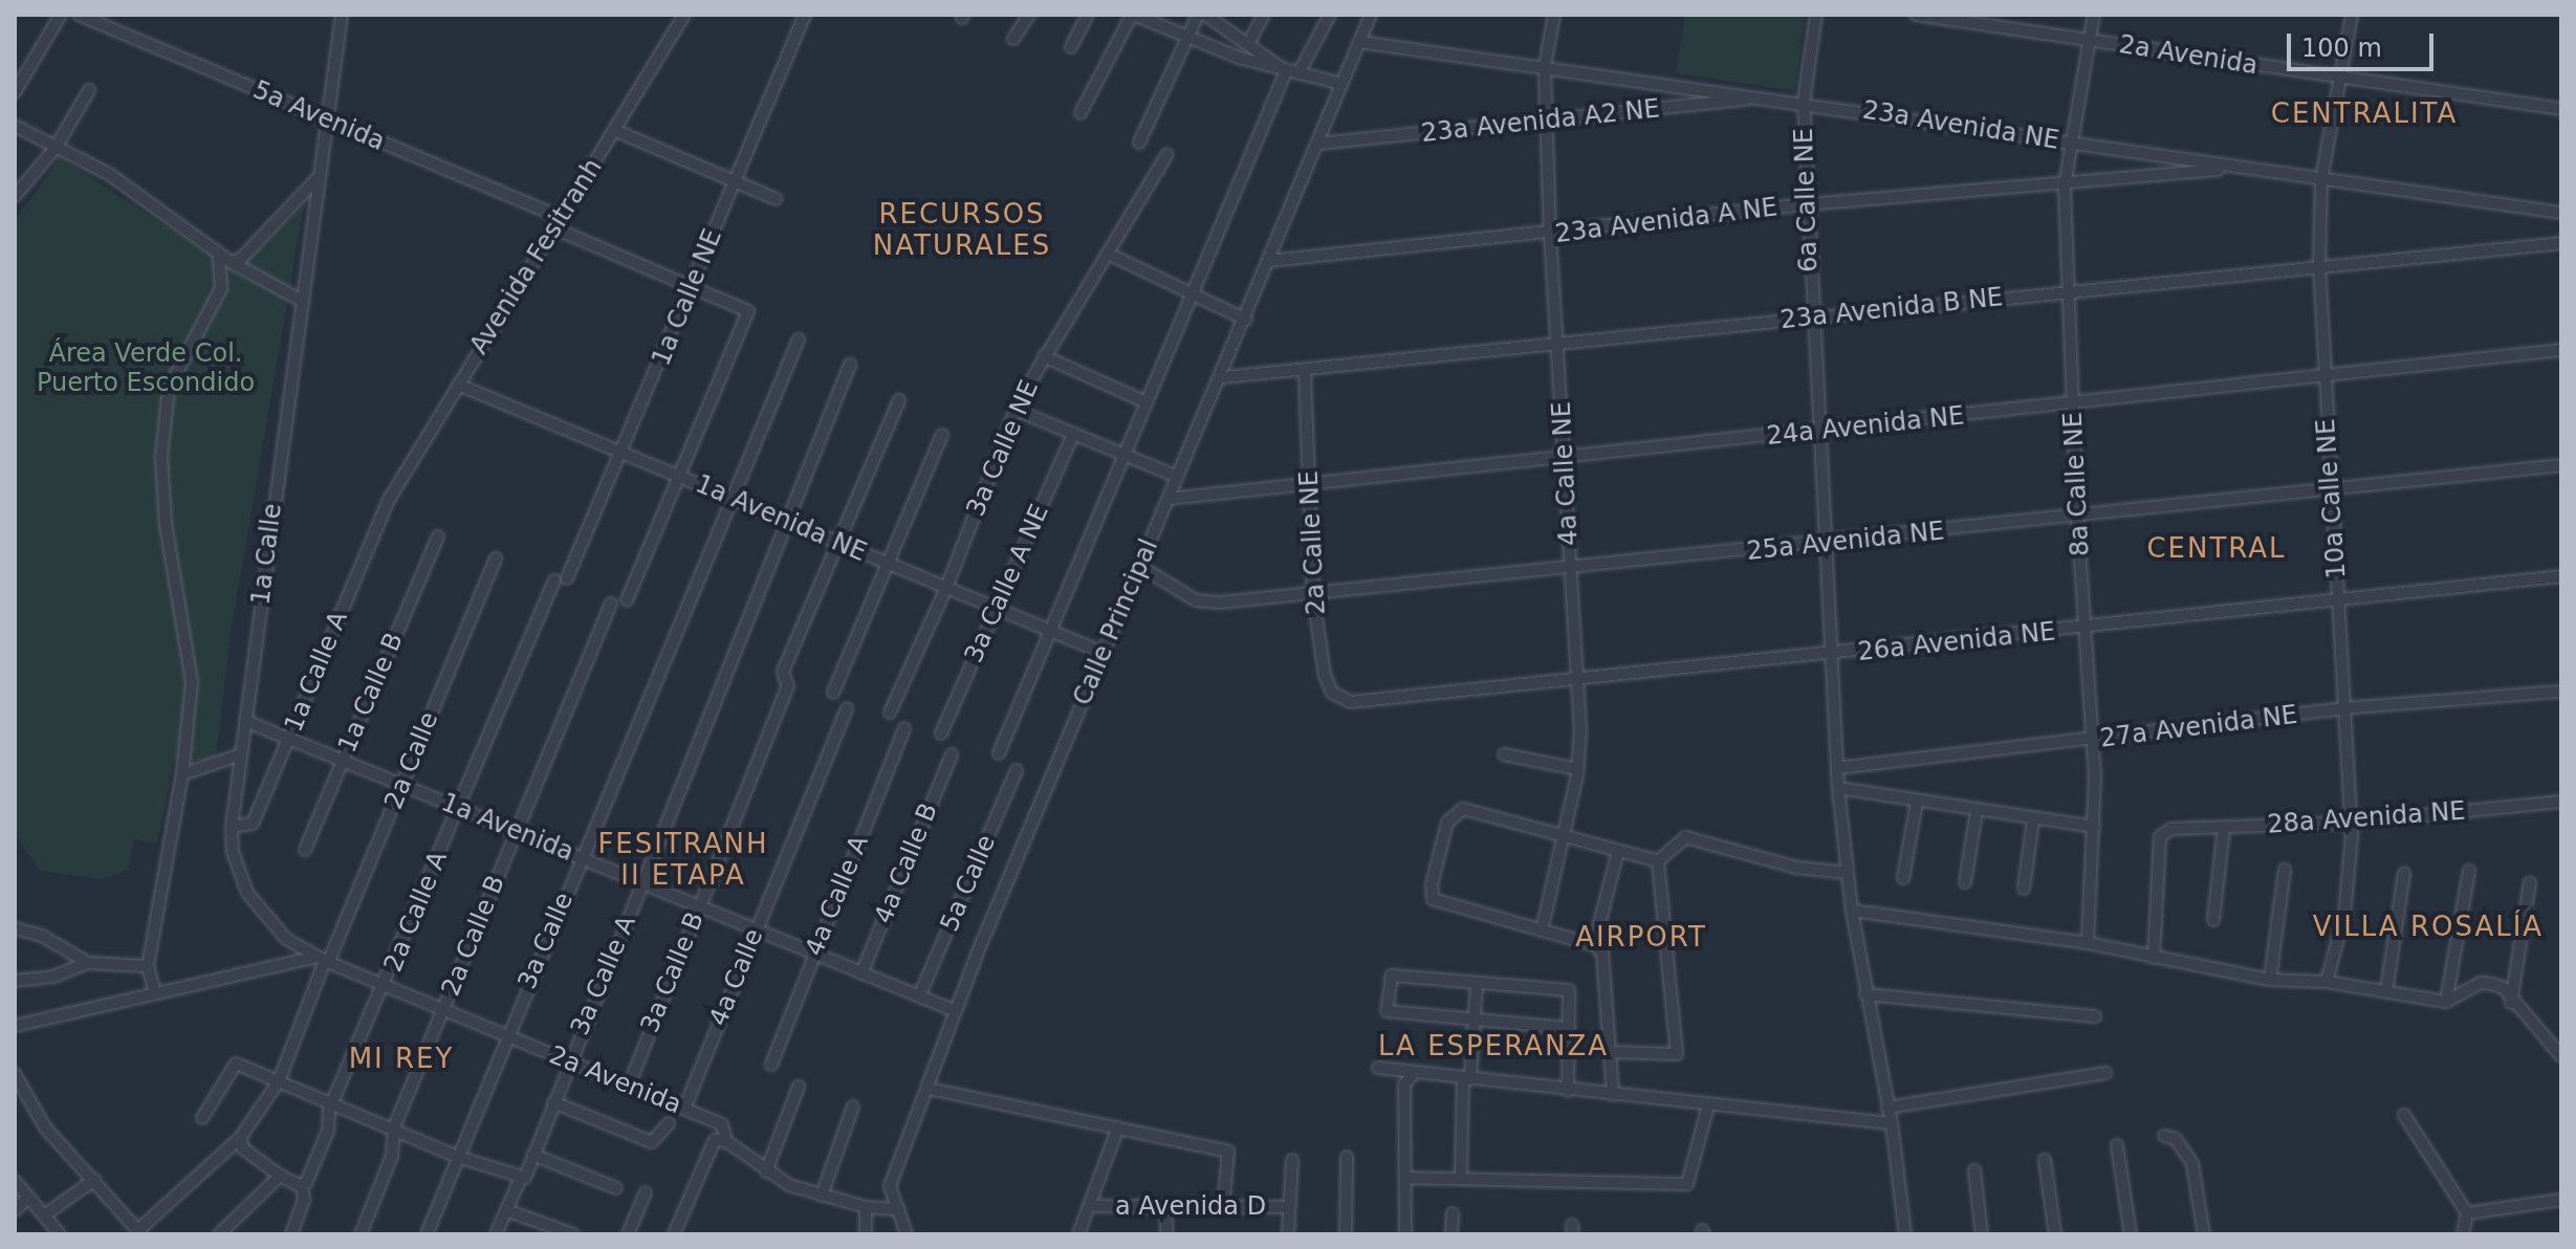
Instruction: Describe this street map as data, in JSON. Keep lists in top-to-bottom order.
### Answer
{
  "streets": {
    "street": [
      "2a Avenida",
      "5a Avenida",
      "23a Avenida A2 NE",
      "23a Avenida NE",
      "6a Calle NE",
      "23a Avenida A NE",
      "Avenida Fesitranh",
      "1a Calle NE",
      "23a Avenida B NE",
      "24a Avenida NE",
      "3a Calle NE",
      "4a Calle NE",
      "8a Calle NE",
      "10a Calle NE",
      "1a Avenida NE",
      "25a Avenida NE",
      "2a Calle NE",
      "1a Calle",
      "3a Calle A NE",
      "Calle Principal",
      "26a Avenida NE",
      "1a Calle A",
      "1a Calle B",
      "27a Avenida NE",
      "2a Calle",
      "28a Avenida NE",
      "1a Avenida",
      "4a Calle B",
      "5a Calle",
      "4a Calle A",
      "2a Calle A",
      "2a Calle B",
      "3a Calle",
      "3a Calle B",
      "3a Calle A",
      "4a Calle",
      "a Avenida D"
    ]
  },
  "crossings": [
    ["2a Avenida", "8a Calle NE"],
    ["2a Avenida", "10a Calle NE"],
    ["2a Avenida", "1a Calle"],
    ["2a Avenida", "Calle Principal"],
    ["2a Avenida", "2a Calle"],
    ["2a Avenida", "2a Calle A"],
    ["2a Avenida", "2a Calle B"],
    ["2a Avenida", "3a Calle"],
    ["2a Avenida", "3a Calle B"],
    ["2a Avenida", "3a Calle A"],
    ["2a Avenida", "4a Calle"],
    ["5a Avenida", "Avenida Fesitranh"],
    ["5a Avenida", "1a Calle NE"],
    ["5a Avenida", "1a Avenida NE"],
    ["5a Avenida", "1a Calle"],
    ["23a Avenida A2 NE", "23a Avenida NE"],
    ["23a Avenida A2 NE", "4a Calle NE"],
    ["23a Avenida A2 NE", "Calle Principal"],
    ["23a Avenida NE", "6a Calle NE"],
    ["23a Avenida NE", "23a Avenida A NE"],
    ["23a Avenida NE", "4a Calle NE"],
    ["23a Avenida NE", "8a Calle NE"],
    ["23a Avenida NE", "10a Calle NE"],
    ["23a Avenida NE", "Calle Principal"],
    ["6a Calle NE", "23a Avenida A NE"],
    ["6a Calle NE", "23a Avenida B NE"],
    ["6a Calle NE", "24a Avenida NE"],
    ["6a Calle NE", "25a Avenida NE"],
    ["6a Calle NE", "26a Avenida NE"],
    ["6a Calle NE", "27a Avenida NE"],
    ["23a Avenida A NE", "4a Calle NE"],
    ["23a Avenida A NE", "8a Calle NE"],
    ["23a Avenida A NE", "Calle Principal"],
    ["Avenida Fesitranh", "1a Avenida NE"],
    ["Avenida Fesitranh", "1a Calle A"],
    ["1a Calle NE", "1a Avenida NE"],
    ["23a Avenida B NE", "4a Calle NE"],
    ["23a Avenida B NE", "8a Calle NE"],
    ["23a Avenida B NE", "10a Calle NE"],
    ["23a Avenida B NE", "2a Calle NE"],
    ["23a Avenida B NE", "Calle Principal"],
    ["24a Avenida NE", "4a Calle NE"],
    ["24a Avenida NE", "8a Calle NE"],
    ["24a Avenida NE", "10a Calle NE"],
    ["24a Avenida NE", "2a Calle NE"],
    ["24a Avenida NE", "Calle Principal"],
    ["3a Calle NE", "1a Avenida NE"],
    ["4a Calle NE", "25a Avenida NE"],
    ["4a Calle NE", "26a Avenida NE"],
    ["8a Calle NE", "25a Avenida NE"],
    ["8a Calle NE", "26a Avenida NE"],
    ["8a Calle NE", "27a Avenida NE"],
    ["10a Calle NE", "25a Avenida NE"],
    ["10a Calle NE", "26a Avenida NE"],
    ["10a Calle NE", "27a Avenida NE"],
    ["10a Calle NE", "28a Avenida NE"],
    ["1a Avenida NE", "3a Calle A NE"],
    ["1a Avenida NE", "Calle Principal"],
    ["1a Avenida NE", "3a Calle"],
    ["1a Avenida NE", "3a Calle B"],
    ["1a Avenida NE", "3a Calle A"],
    ["25a Avenida NE", "2a Calle NE"],
    ["25a Avenida NE", "Calle Principal"],
    ["2a Calle NE", "26a Avenida NE"],
    ["1a Calle", "1a Calle A"],
    ["1a Calle", "2a Calle"],
    ["1a Calle", "1a Avenida"],
    ["Calle Principal", "1a Avenida"],
    ["1a Calle A", "1a Avenida"],
    ["1a Calle B", "1a Avenida"],
    ["2a Calle", "1a Avenida"],
    ["1a Avenida", "4a Calle B"],
    ["1a Avenida", "5a Calle"],
    ["1a Avenida", "4a Calle A"],
    ["1a Avenida", "2a Calle A"],
    ["1a Avenida", "2a Calle B"],
    ["1a Avenida", "3a Calle"],
    ["1a Avenida", "3a Calle B"],
    ["1a Avenida", "3a Calle A"],
    ["1a Avenida", "4a Calle"]
  ],
  "districts": [
    "CENTRALITA",
    "RECURSOS NATURALES",
    "CENTRAL",
    "FESITRANH II ETAPA",
    "VILLA ROSALÍA",
    "AIRPORT",
    "LA ESPERANZA",
    "MI REY"
  ],
  "parks": ["Área Verde Col. Puerto Escondido"],
  "scale_bar": "100 m"
}
